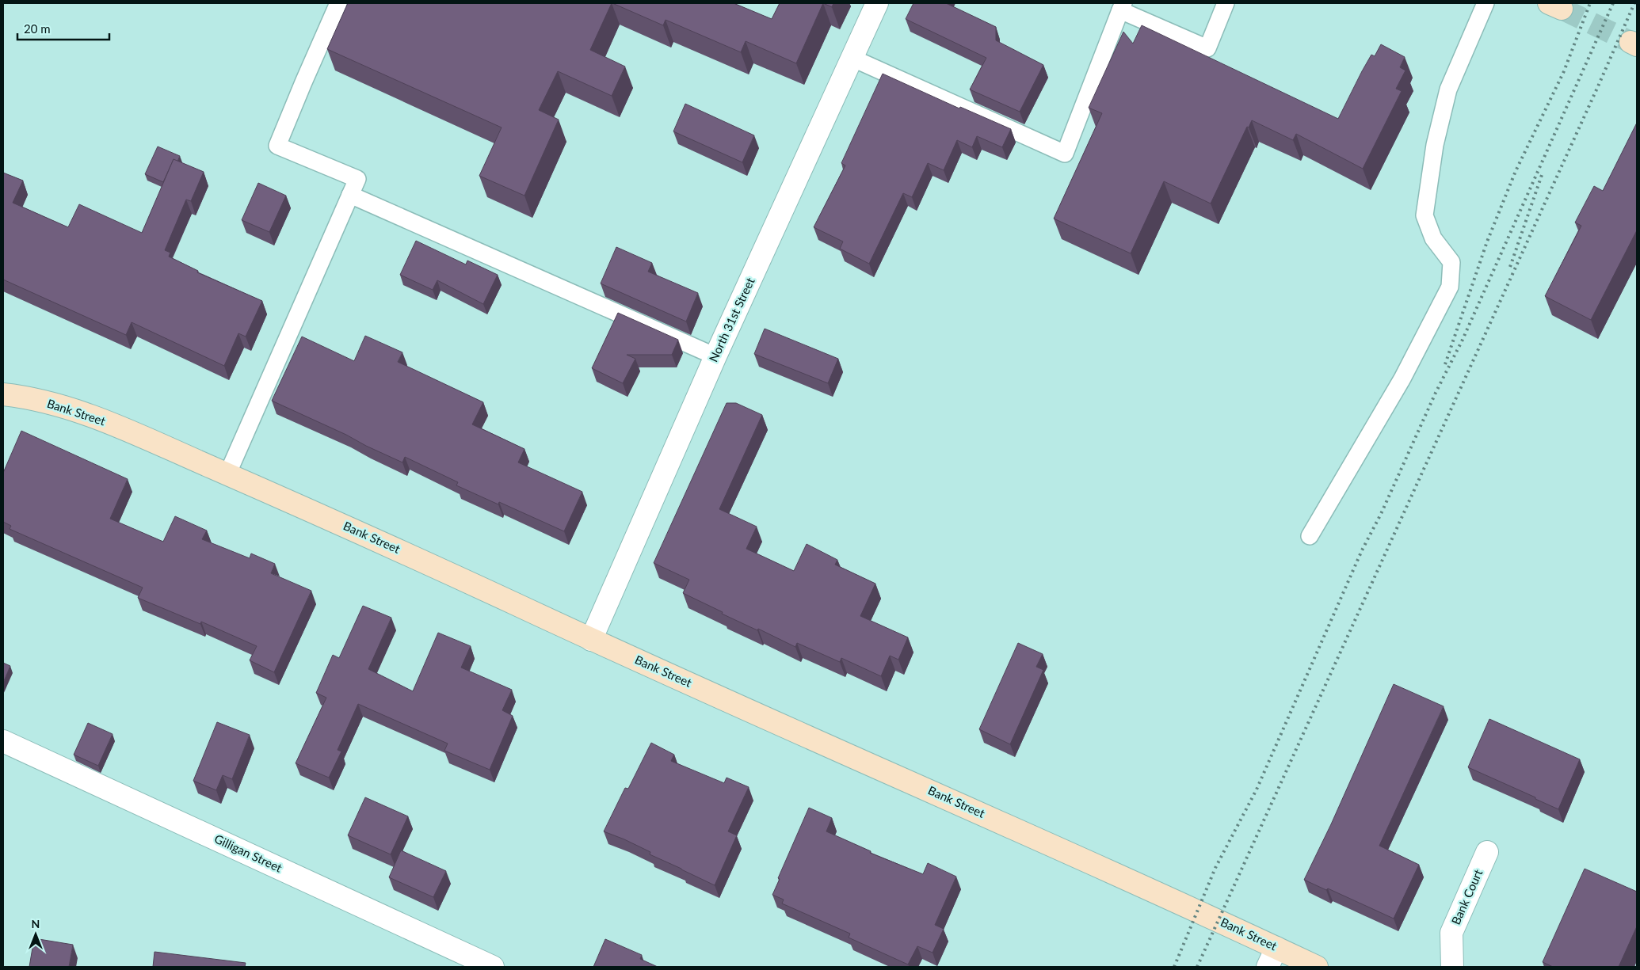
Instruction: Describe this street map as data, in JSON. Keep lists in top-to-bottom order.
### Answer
{
  "streets": {
    "street": [
      "North 31st Street",
      "Bank Street",
      "Gilligan Street",
      "Bank Court"
    ]
  },
  "crossings": [
    ["North 31st Street", "Bank Street"]
  ],
  "scale_bar": "20 m",
  "north": "top"
}
